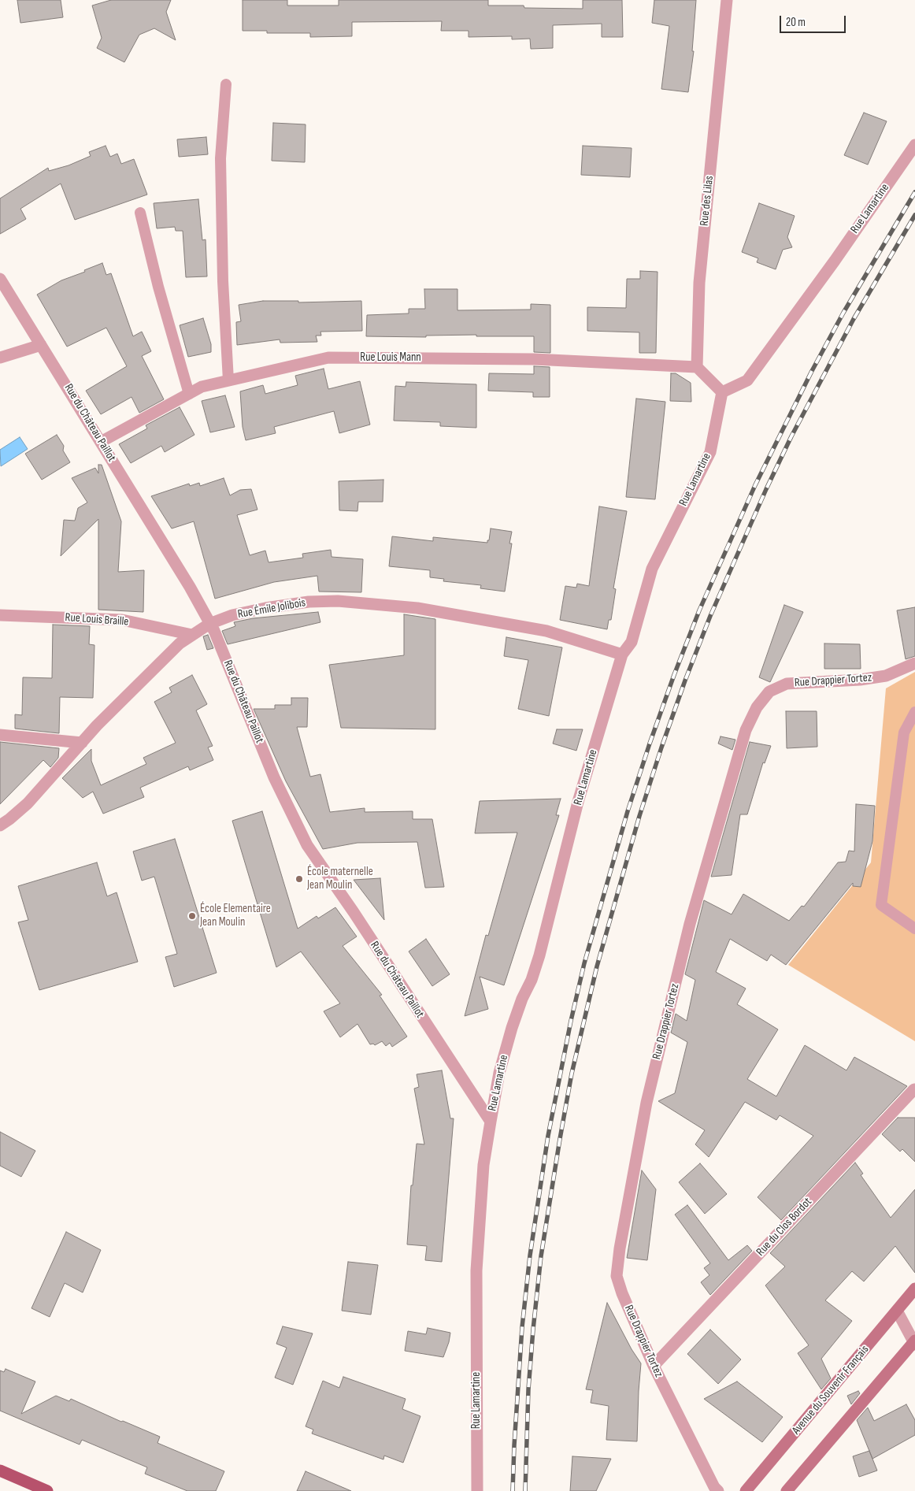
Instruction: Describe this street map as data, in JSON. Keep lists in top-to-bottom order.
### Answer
{
  "streets": {
    "street": [
      "Rue des Lilas",
      "Rue Lamartine",
      "Rue Louis Mann",
      "Rue du Château Paillot",
      "Rue Émile Jolibois",
      "Rue Louis Braille",
      "Rue Drappier Tortez",
      "Rue du Clos Bordot",
      "Avenue du Souvenir Français"
    ]
  },
  "crossings": [
    ["Rue des Lilas", "Rue Louis Mann"],
    ["Rue Lamartine", "Rue du Château Paillot"],
    ["Rue Lamartine", "Rue Émile Jolibois"],
    ["Rue Louis Mann", "Rue du Château Paillot"],
    ["Rue du Château Paillot", "Rue Émile Jolibois"],
    ["Rue Émile Jolibois", "Rue Louis Braille"],
    ["Rue Drappier Tortez", "Rue du Clos Bordot"]
  ],
  "places": ["École maternelle Jean Moulin", "École Elementaire Jean Moulin"],
  "scale_bar": "20 m"
}
